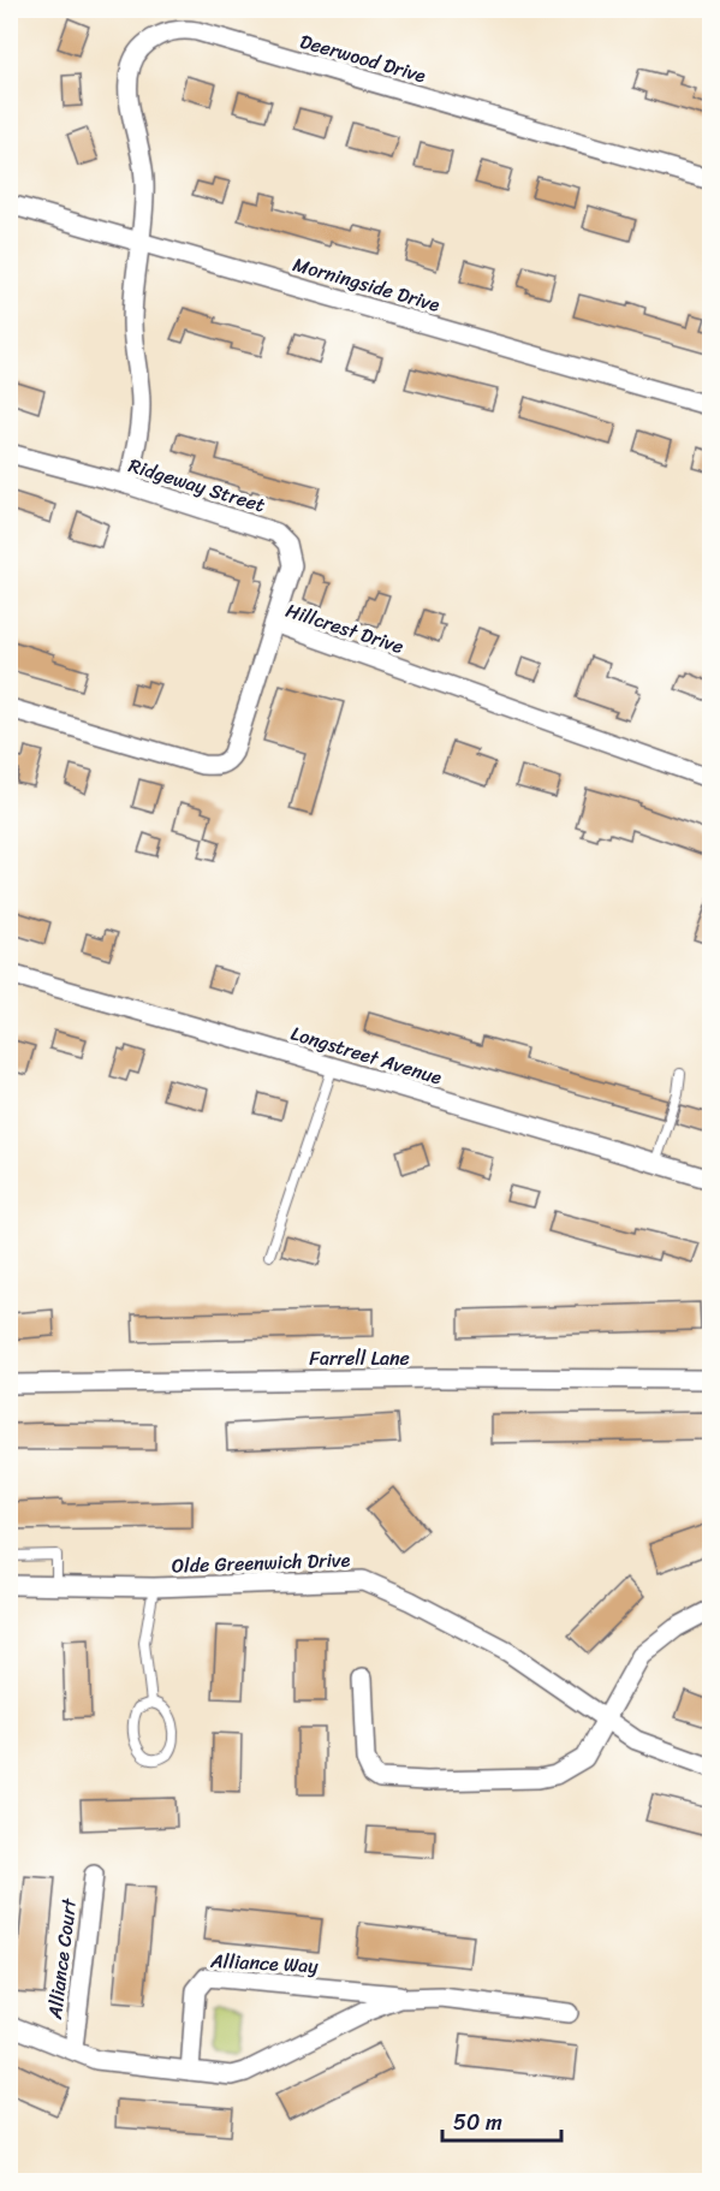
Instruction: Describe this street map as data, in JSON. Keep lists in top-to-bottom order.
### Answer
{
  "streets": {
    "street": [
      "Deerwood Drive",
      "Morningside Drive",
      "Ridgeway Street",
      "Hillcrest Drive",
      "Longstreet Avenue",
      "Farrell Lane",
      "Olde Greenwich Drive",
      "Alliance Court",
      "Alliance Way"
    ]
  },
  "crossings": [
    ["Deerwood Drive", "Morningside Drive"],
    ["Deerwood Drive", "Ridgeway Street"],
    ["Ridgeway Street", "Hillcrest Drive"],
    ["Alliance Court", "Alliance Way"]
  ],
  "scale_bar": "50 m"
}
